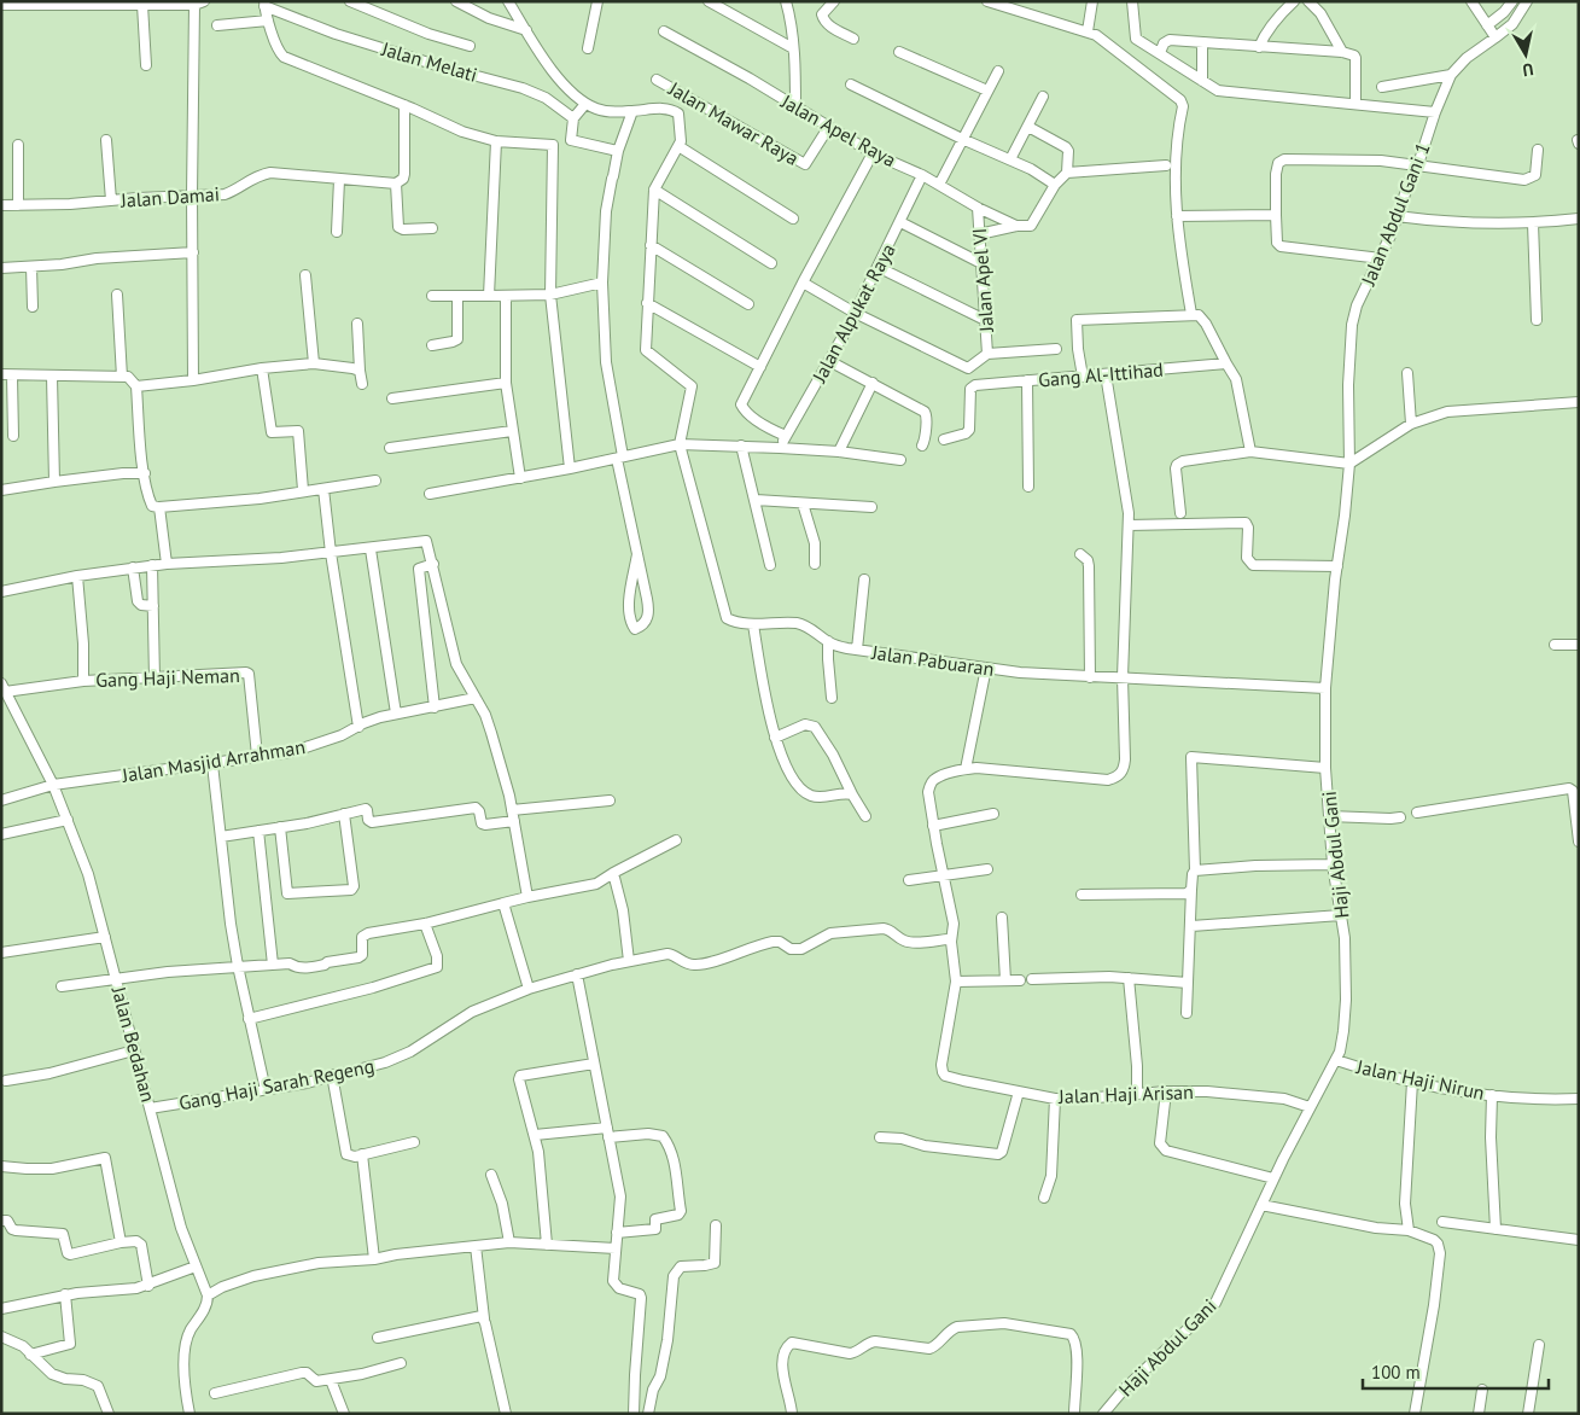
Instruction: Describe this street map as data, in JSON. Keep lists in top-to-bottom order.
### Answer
{
  "streets": {
    "street": [
      "Jalan Melati",
      "Jalan Mawar Raya",
      "Jalan Apel Raya",
      "Jalan Damai",
      "Jalan Abdul Gani 1",
      "Jalan Apel VI",
      "Jalan Alpukat Raya",
      "Gang Al-Ittihad",
      "Jalan Pabuaran",
      "Gang Haji Neman",
      "Jalan Masjid Arrahman",
      "Haji Abdul Gani",
      "Jalan Bedahan",
      "Jalan Haji Nirun",
      "Gang Haji Sarah Regeng",
      "Jalan Haji Arisan"
    ]
  },
  "crossings": [
    ["Jalan Mawar Raya", "Jalan Apel Raya"],
    ["Jalan Apel Raya", "Jalan Apel VI"],
    ["Jalan Apel Raya", "Jalan Alpukat Raya"],
    ["Jalan Abdul Gani 1", "Haji Abdul Gani"],
    ["Jalan Pabuaran", "Haji Abdul Gani"],
    ["Gang Haji Neman", "Jalan Masjid Arrahman"],
    ["Gang Haji Neman", "Jalan Bedahan"],
    ["Jalan Masjid Arrahman", "Jalan Bedahan"],
    ["Haji Abdul Gani", "Jalan Haji Nirun"],
    ["Haji Abdul Gani", "Jalan Haji Arisan"],
    ["Jalan Bedahan", "Gang Haji Sarah Regeng"]
  ],
  "scale_bar": "100 m",
  "north": "bottom"
}
